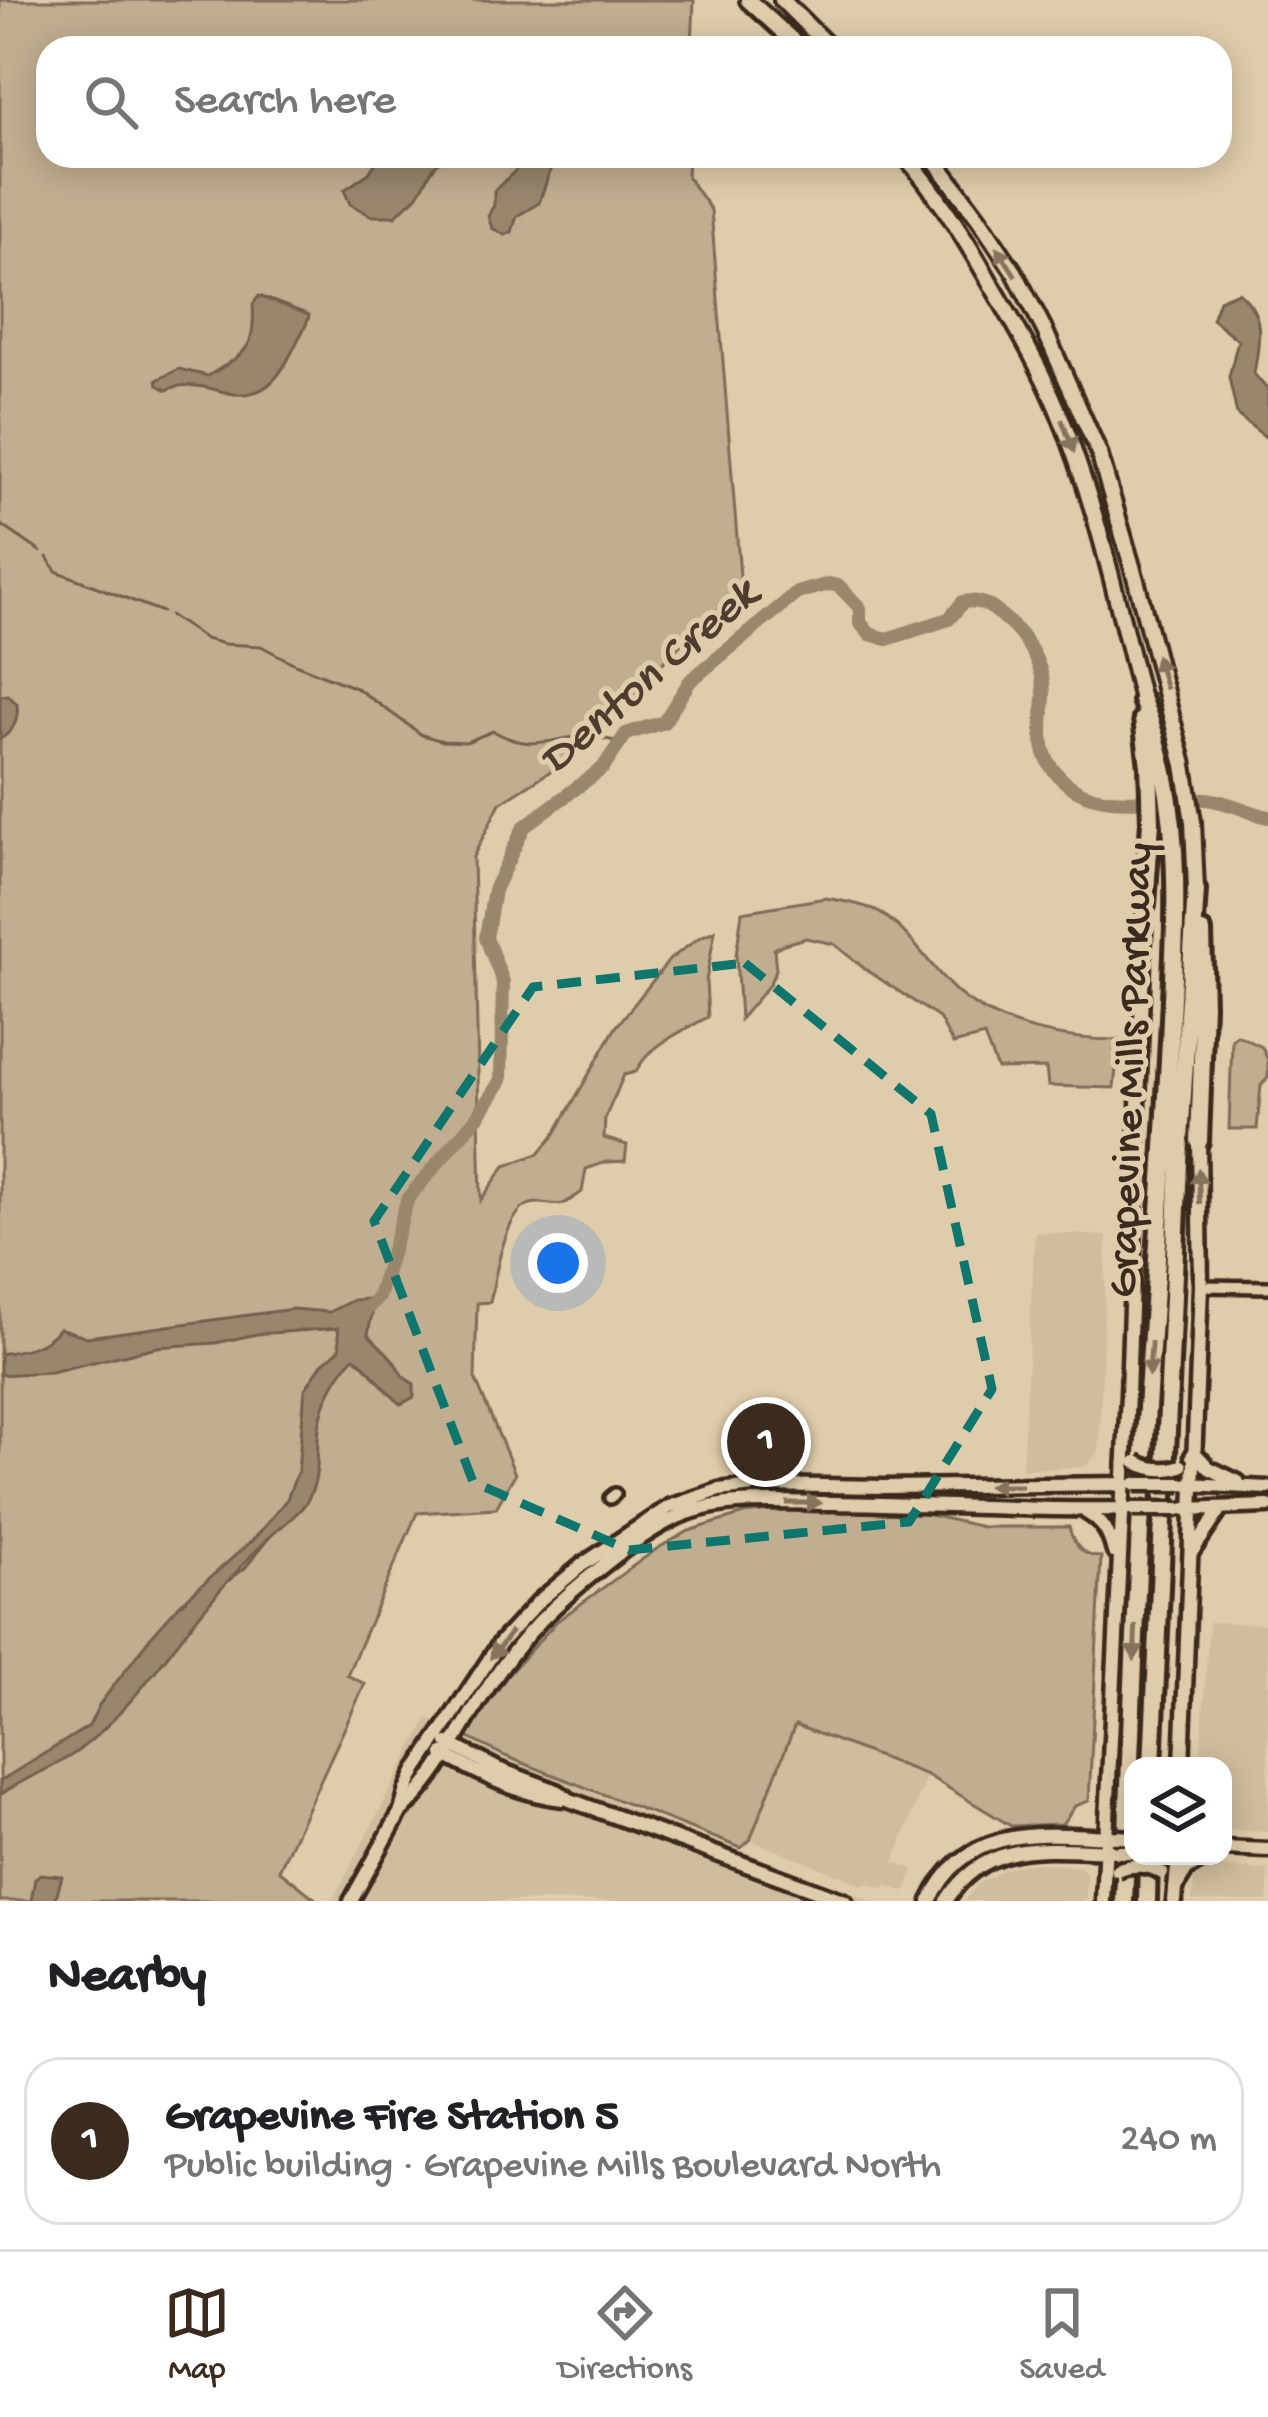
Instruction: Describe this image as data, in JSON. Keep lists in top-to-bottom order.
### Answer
{
  "streets": {
    "highway": ["Grapevine Mills Parkway"]
  },
  "water": ["Denton Creek"],
  "page": {
    "search": "Search here",
    "pins": "1",
    "heading": "Nearby",
    "list": [
      {
        "mark": "1",
        "name": "Grapevine Fire Station 5",
        "note": "Public building · Grapevine Mills Boulevard North",
        "value": "240 m"
      }
    ],
    "nav": ["Map", "Directions", "Saved"]
  }
}
